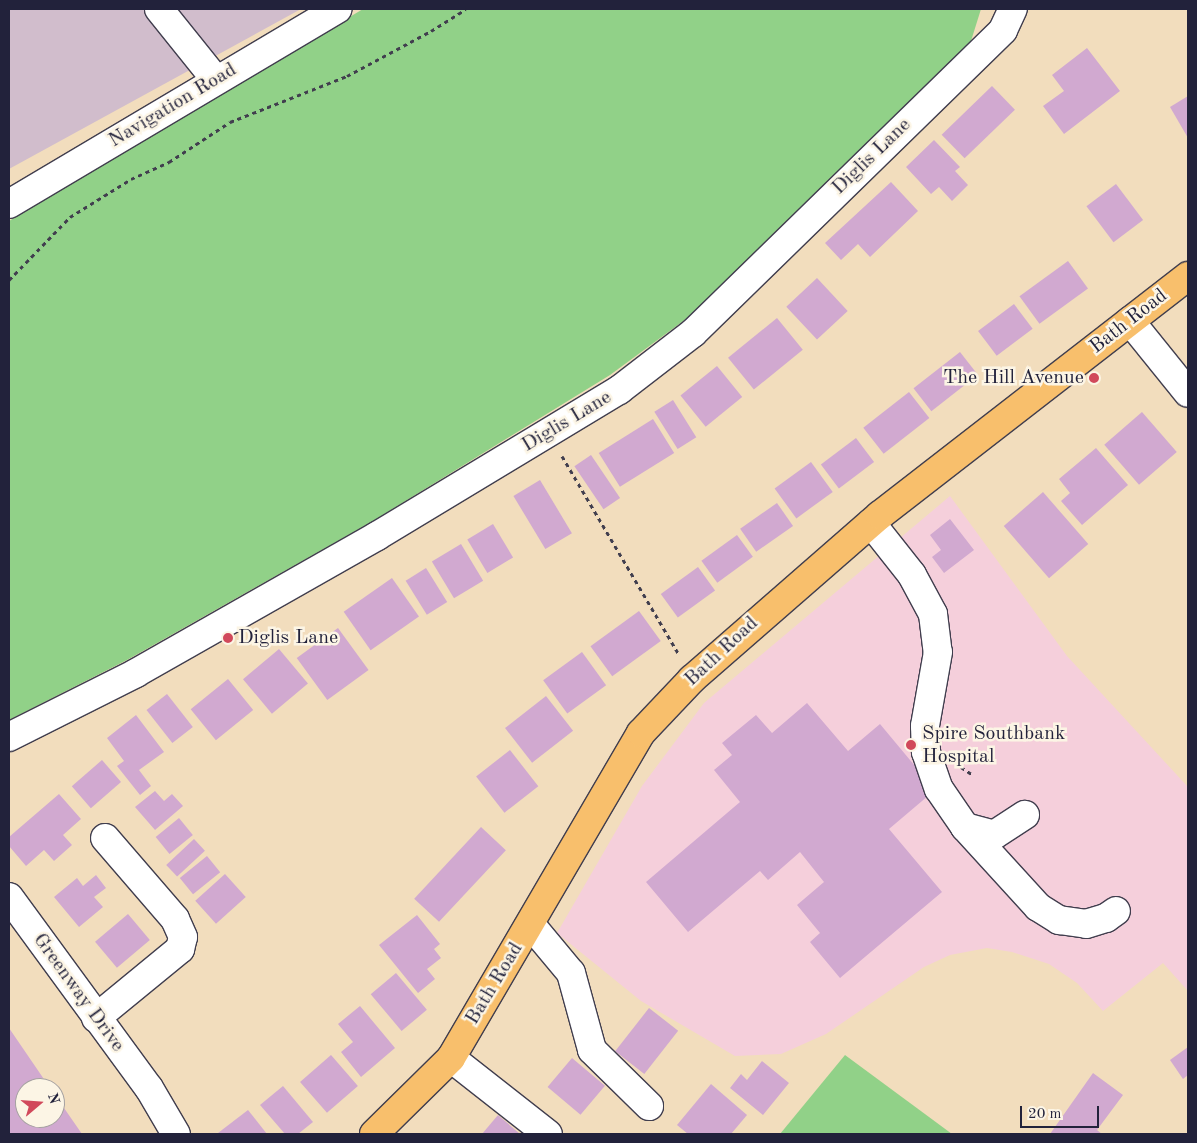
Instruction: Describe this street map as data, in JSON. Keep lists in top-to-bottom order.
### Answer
{
  "streets": {
    "main road": ["Bath Road"],
    "street": ["Navigation Road", "Diglis Lane", "Greenway Drive"]
  },
  "places": ["The Hill Avenue", "Diglis Lane", "Spire Southbank Hospital"],
  "scale_bar": "20 m",
  "north": "right"
}
